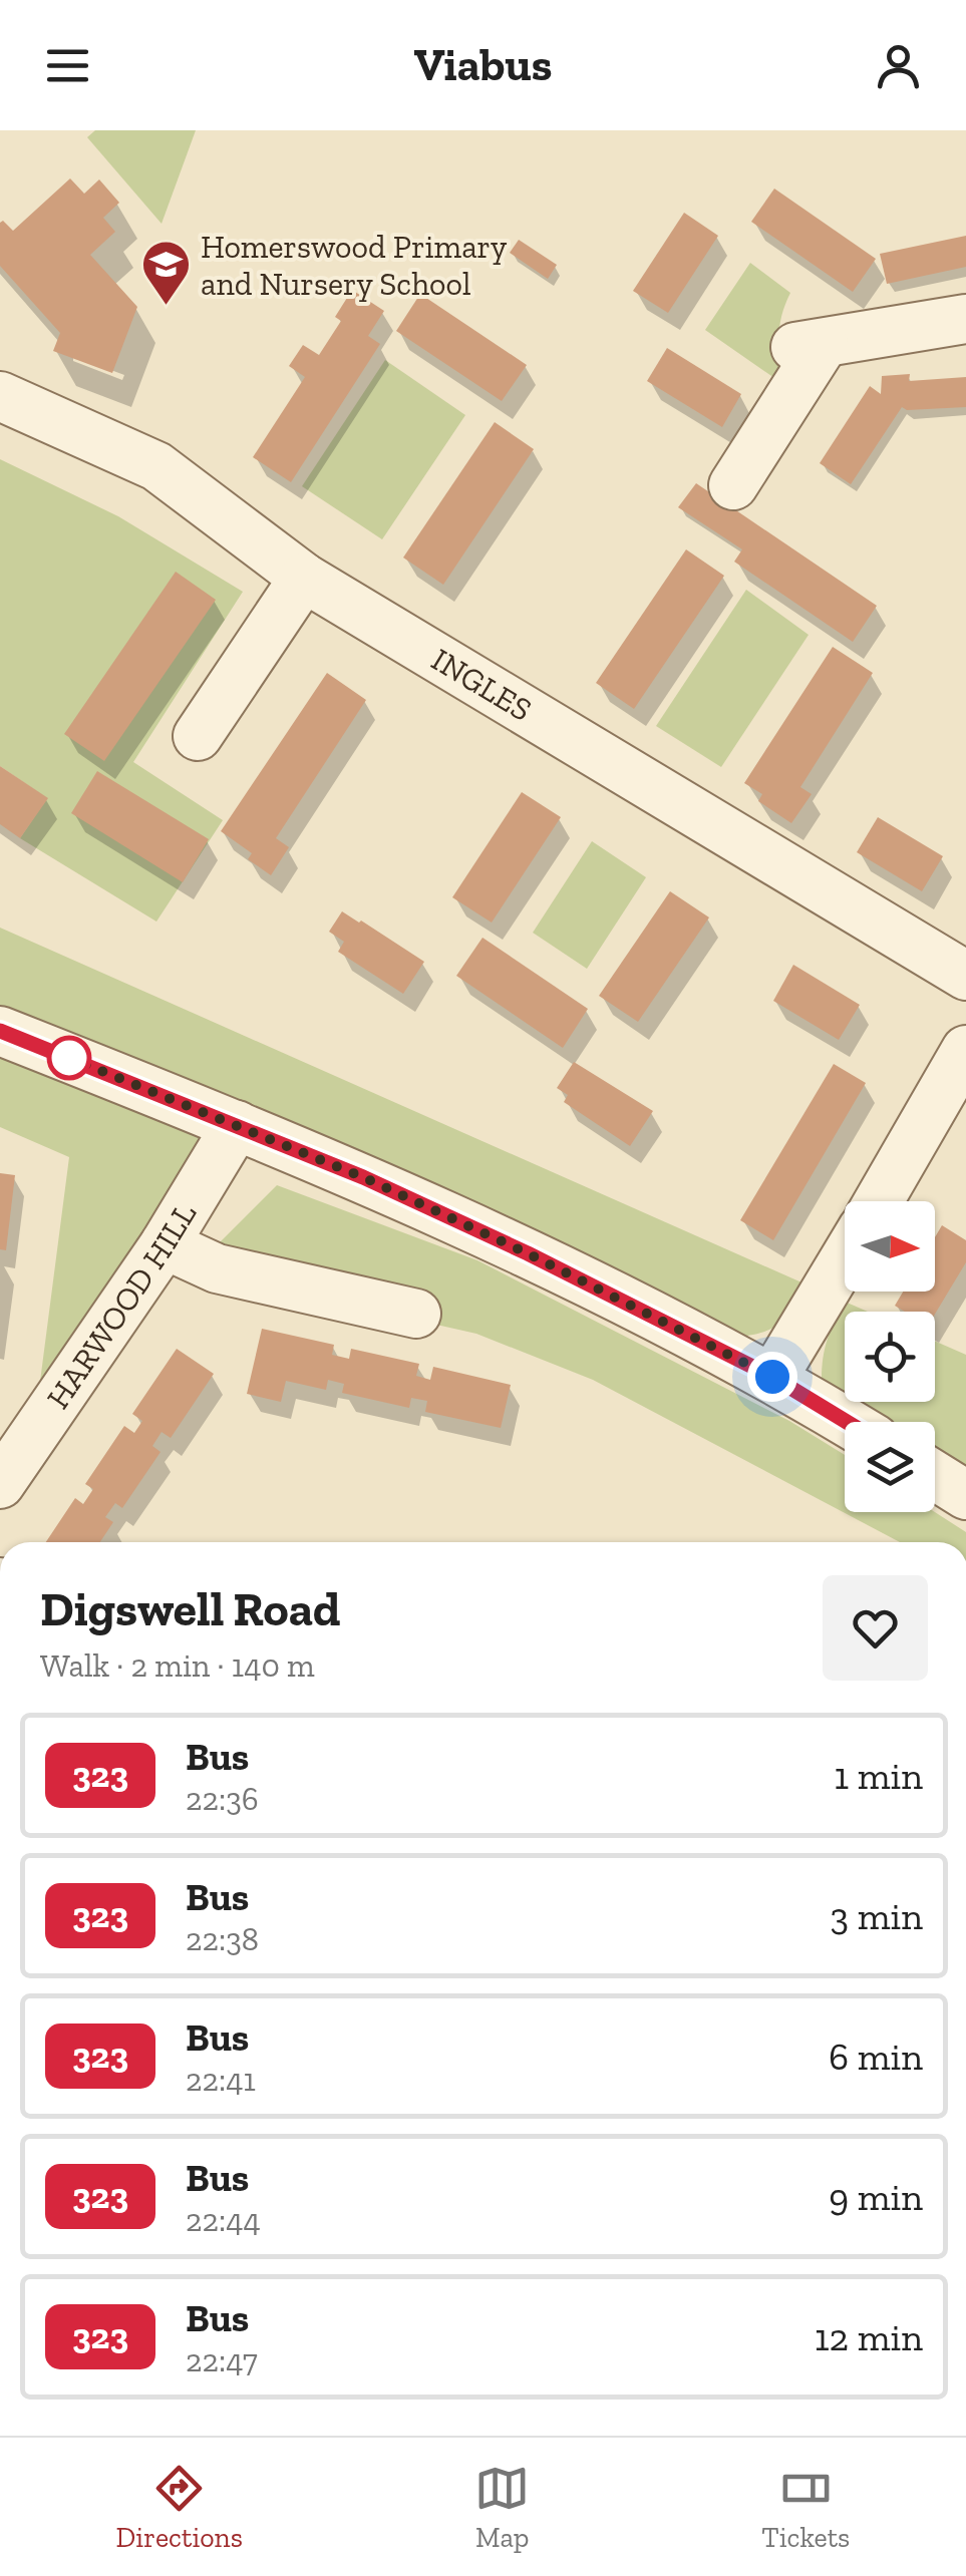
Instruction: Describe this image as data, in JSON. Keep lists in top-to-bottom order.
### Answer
{
  "streets": {
    "street": ["INGLES", "HARWOOD HILL"]
  },
  "places": {
    "school or university": ["Homerswood Primary and Nursery School"]
  },
  "lines": ["bus line 323"],
  "north": "right",
  "page": {
    "header": "Viabus",
    "heading": ["Digswell Road", "Walk · 2 min · 140 m"],
    "list": [
      {
        "mark": "323",
        "name": "Bus",
        "note": "22:36",
        "value": "1 min"
      },
      {
        "mark": "323",
        "name": "Bus",
        "note": "22:38",
        "value": "3 min"
      },
      {
        "mark": "323",
        "name": "Bus",
        "note": "22:41",
        "value": "6 min"
      },
      {
        "mark": "323",
        "name": "Bus",
        "note": "22:44",
        "value": "9 min"
      },
      {
        "mark": "323",
        "name": "Bus",
        "note": "22:47",
        "value": "12 min"
      }
    ],
    "tabs": ["Directions", "Map", "Tickets"]
  }
}
